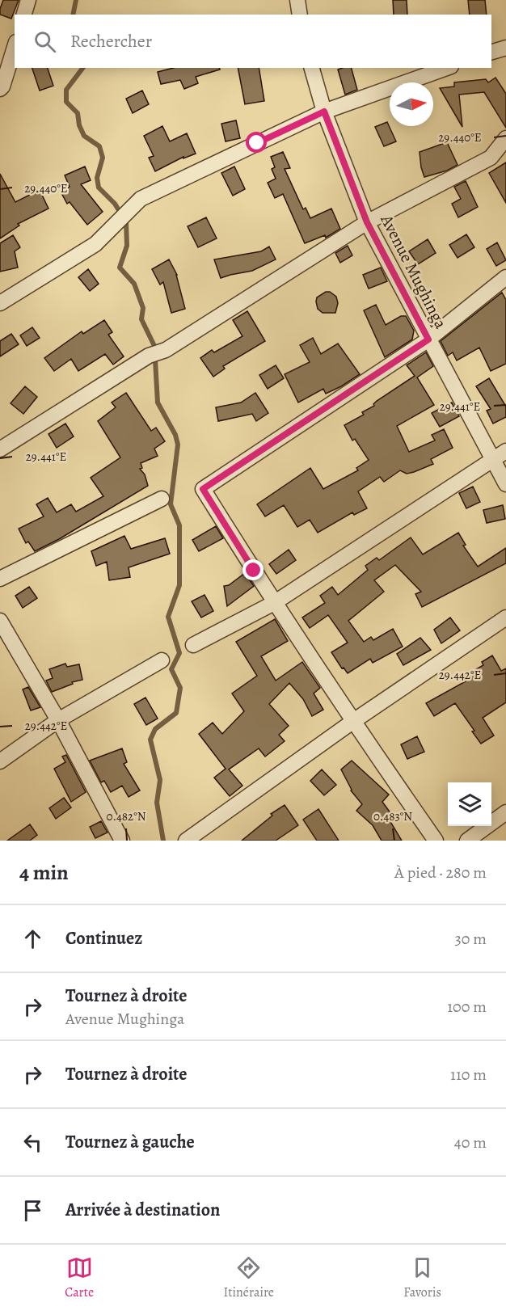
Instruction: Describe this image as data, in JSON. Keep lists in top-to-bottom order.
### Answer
{
  "streets": {
    "street": ["Avenue Mughinga"]
  },
  "north": "right",
  "page": {
    "search": "Rechercher",
    "heading": ["4 min", "À pied · 280 m"],
    "list": [
      ["Continuez", "30 m"],
      ["Tournez à droite", "Avenue Mughinga", "100 m"],
      ["Tournez à droite", "110 m"],
      ["Tournez à gauche", "40 m"],
      "Arrivée à destination"
    ],
    "nav": ["Carte", "Itinéraire", "Favoris"]
  },
  "coordinates": [
    "29.440°E",
    "29.441°E",
    "29.442°E",
    "0.482°N",
    "0.483°N"
  ]
}
